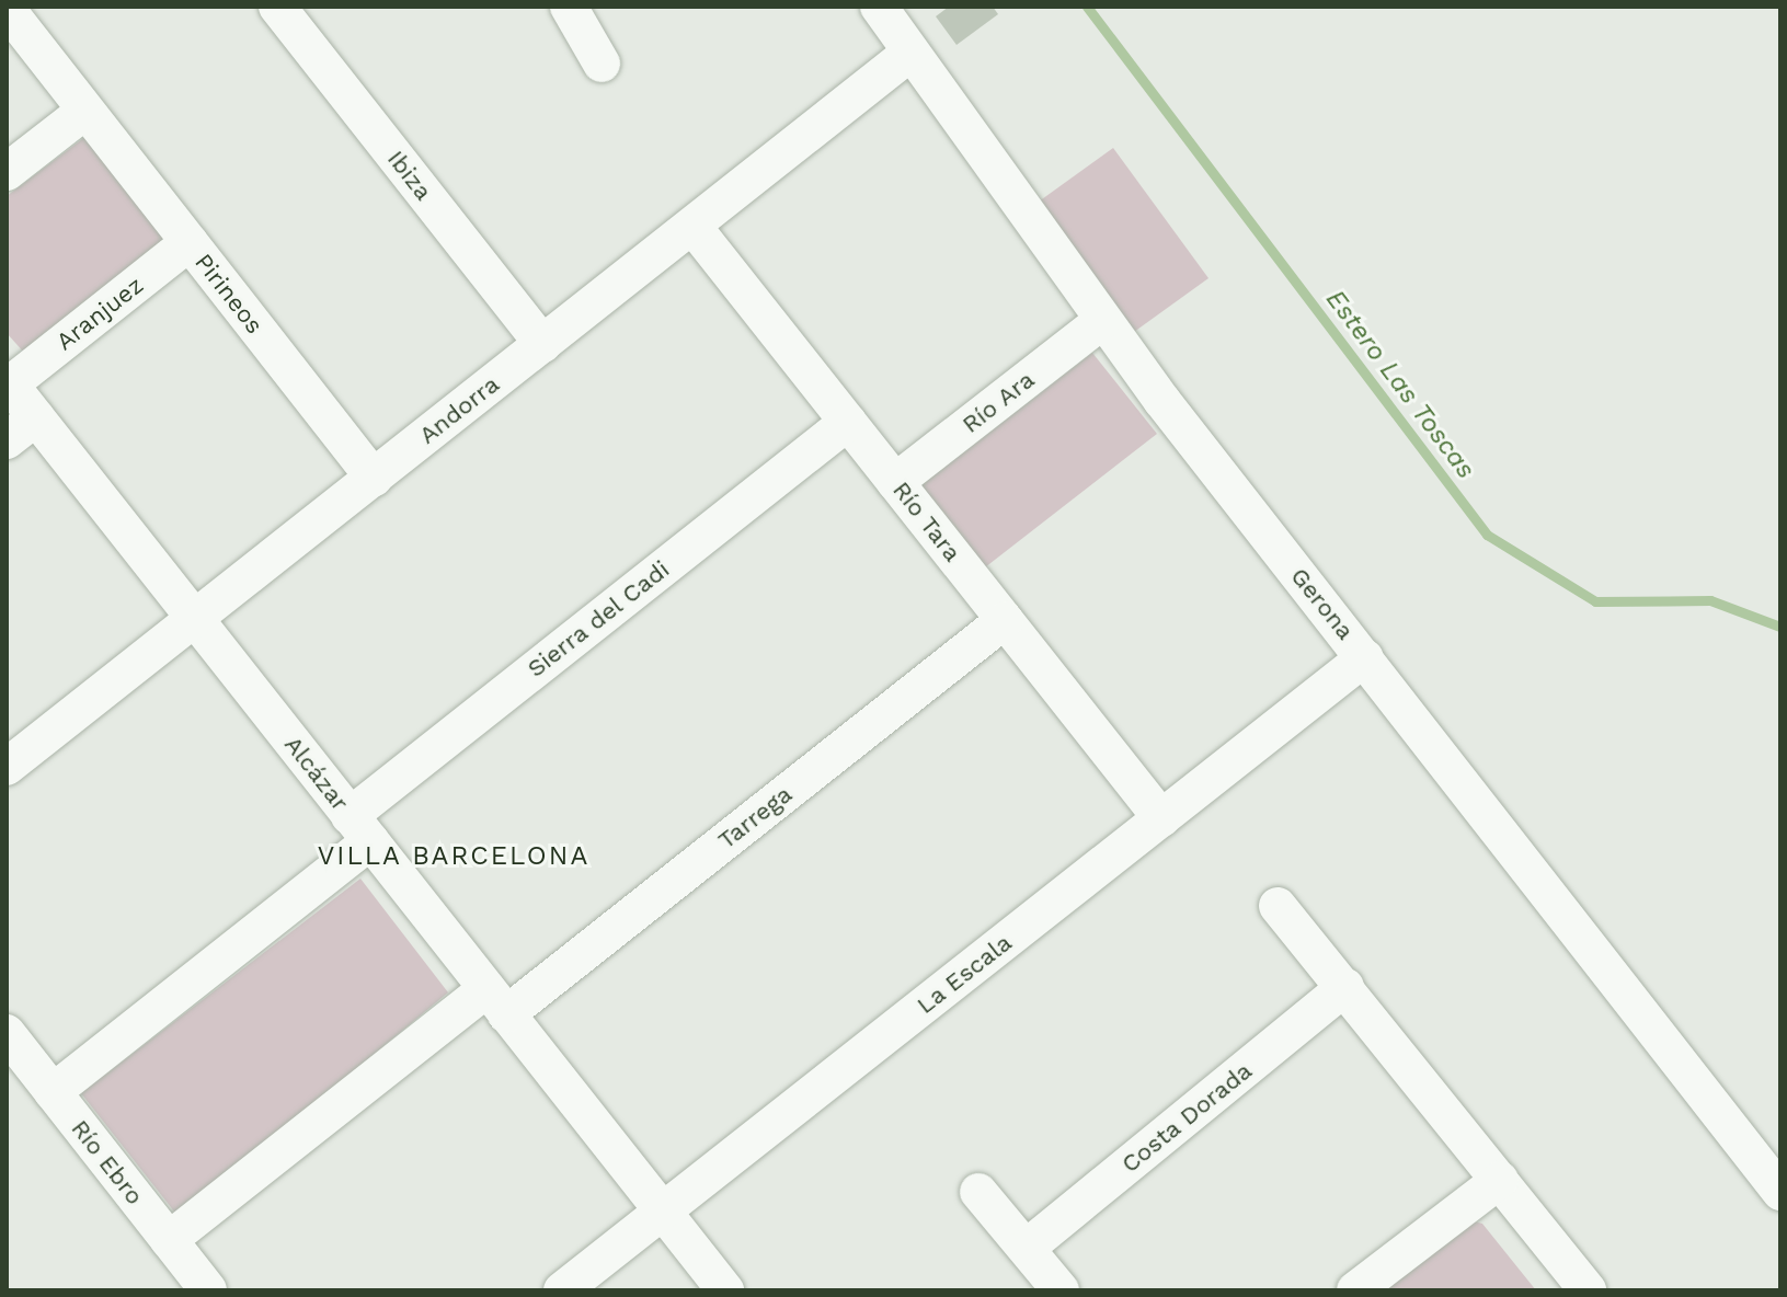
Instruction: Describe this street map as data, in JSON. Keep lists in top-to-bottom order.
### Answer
{
  "streets": {
    "street": [
      "Ibiza",
      "Pirineos",
      "Aranjuez",
      "Río Ara",
      "Andorra",
      "Río Tara",
      "Gerona",
      "Sierra del Cadi",
      "Alcázar",
      "Tarrega",
      "La Escala",
      "Costa Dorada",
      "Río Ebro"
    ]
  },
  "crossings": [
    ["Ibiza", "Andorra"],
    ["Pirineos", "Aranjuez"],
    ["Pirineos", "Andorra"],
    ["Aranjuez", "Alcázar"],
    ["Río Ara", "Río Tara"],
    ["Río Ara", "Gerona"],
    ["Andorra", "Río Tara"],
    ["Andorra", "Gerona"],
    ["Andorra", "Alcázar"],
    ["Río Tara", "Sierra del Cadi"],
    ["Río Tara", "Tarrega"],
    ["Río Tara", "La Escala"],
    ["Gerona", "La Escala"],
    ["Sierra del Cadi", "Alcázar"],
    ["Sierra del Cadi", "Río Ebro"],
    ["Alcázar", "Tarrega"],
    ["Alcázar", "La Escala"],
    ["Tarrega", "Río Ebro"]
  ],
  "districts": ["VILLA BARCELONA"],
  "water": ["Estero Las Toscas"]
}
